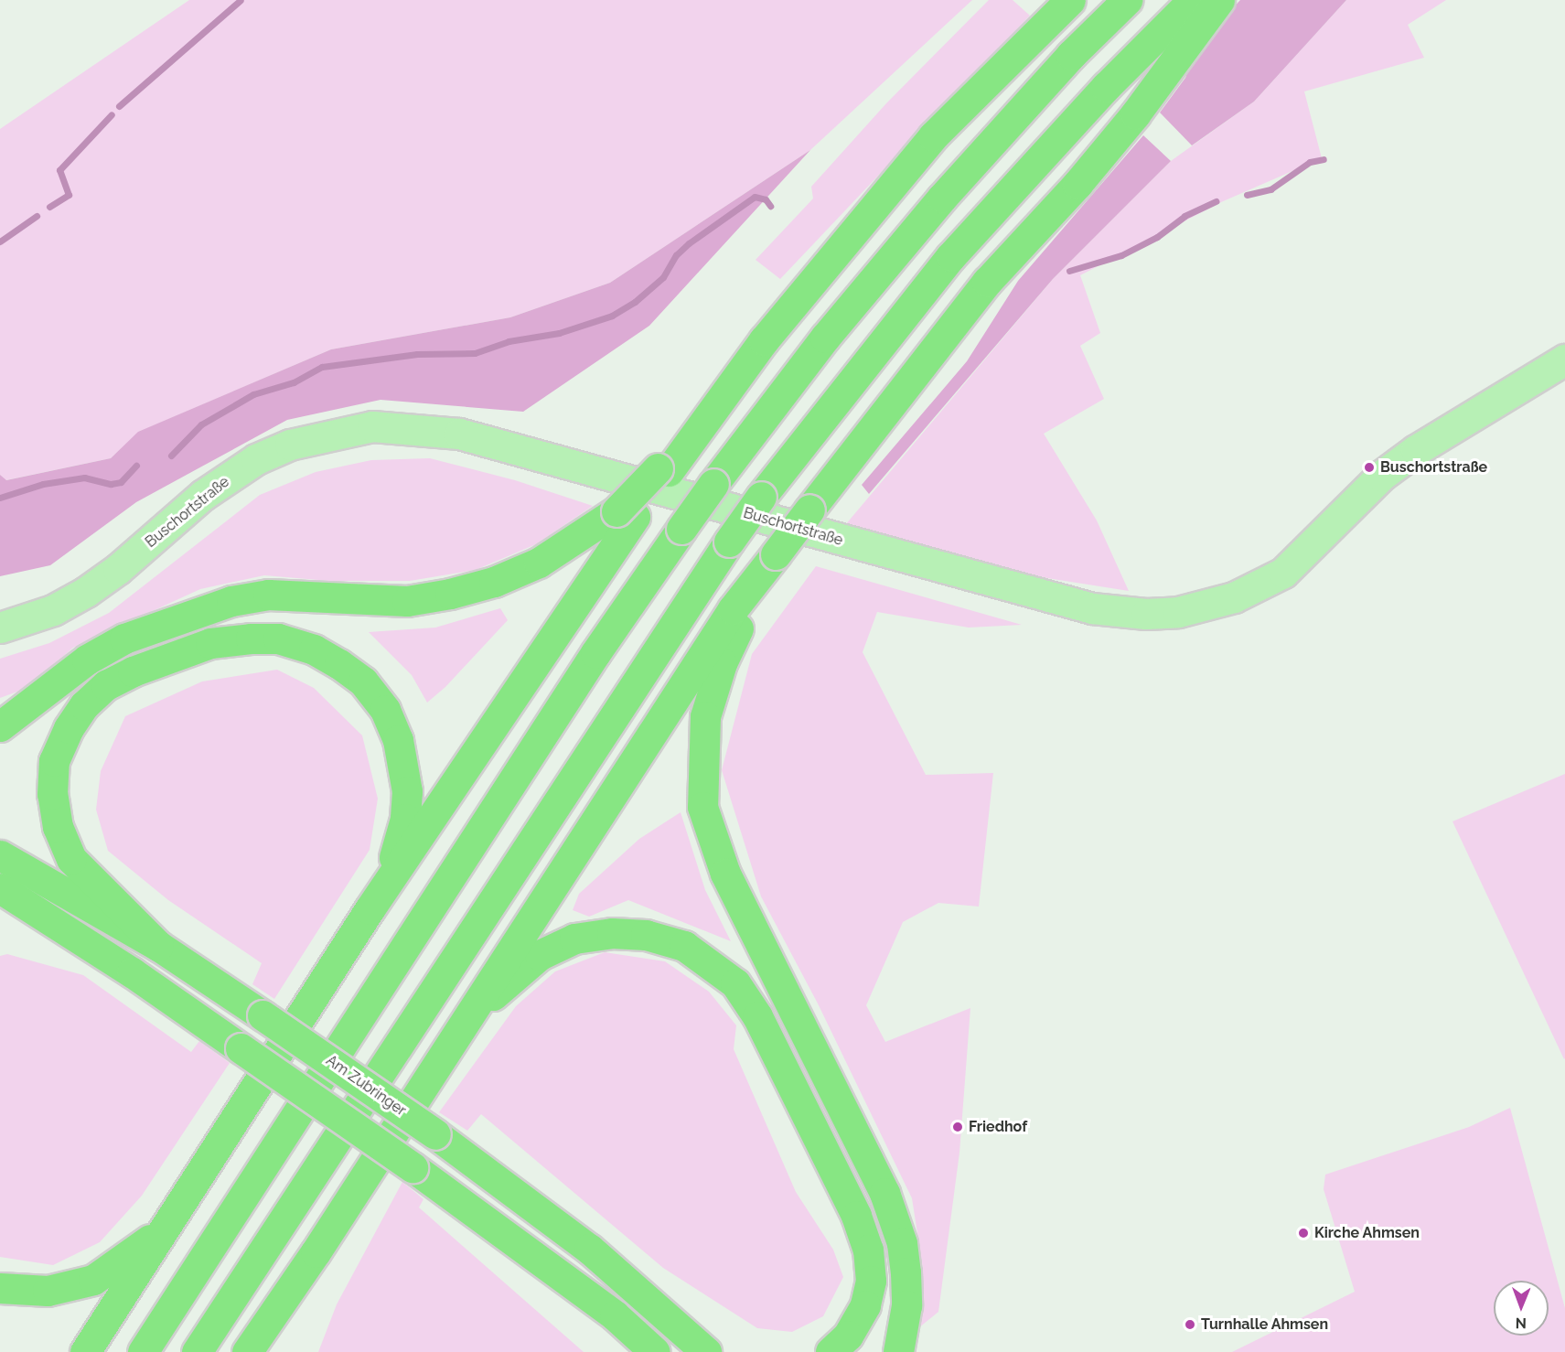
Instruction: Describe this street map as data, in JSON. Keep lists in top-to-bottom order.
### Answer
{
  "streets": {
    "highway": ["Am Zubringer"],
    "main road": ["Buschortstraße"]
  },
  "places": [
    "Buschortstraße",
    "Friedhof",
    "Kirche Ahmsen",
    "Turnhalle Ahmsen"
  ],
  "north": "bottom"
}
